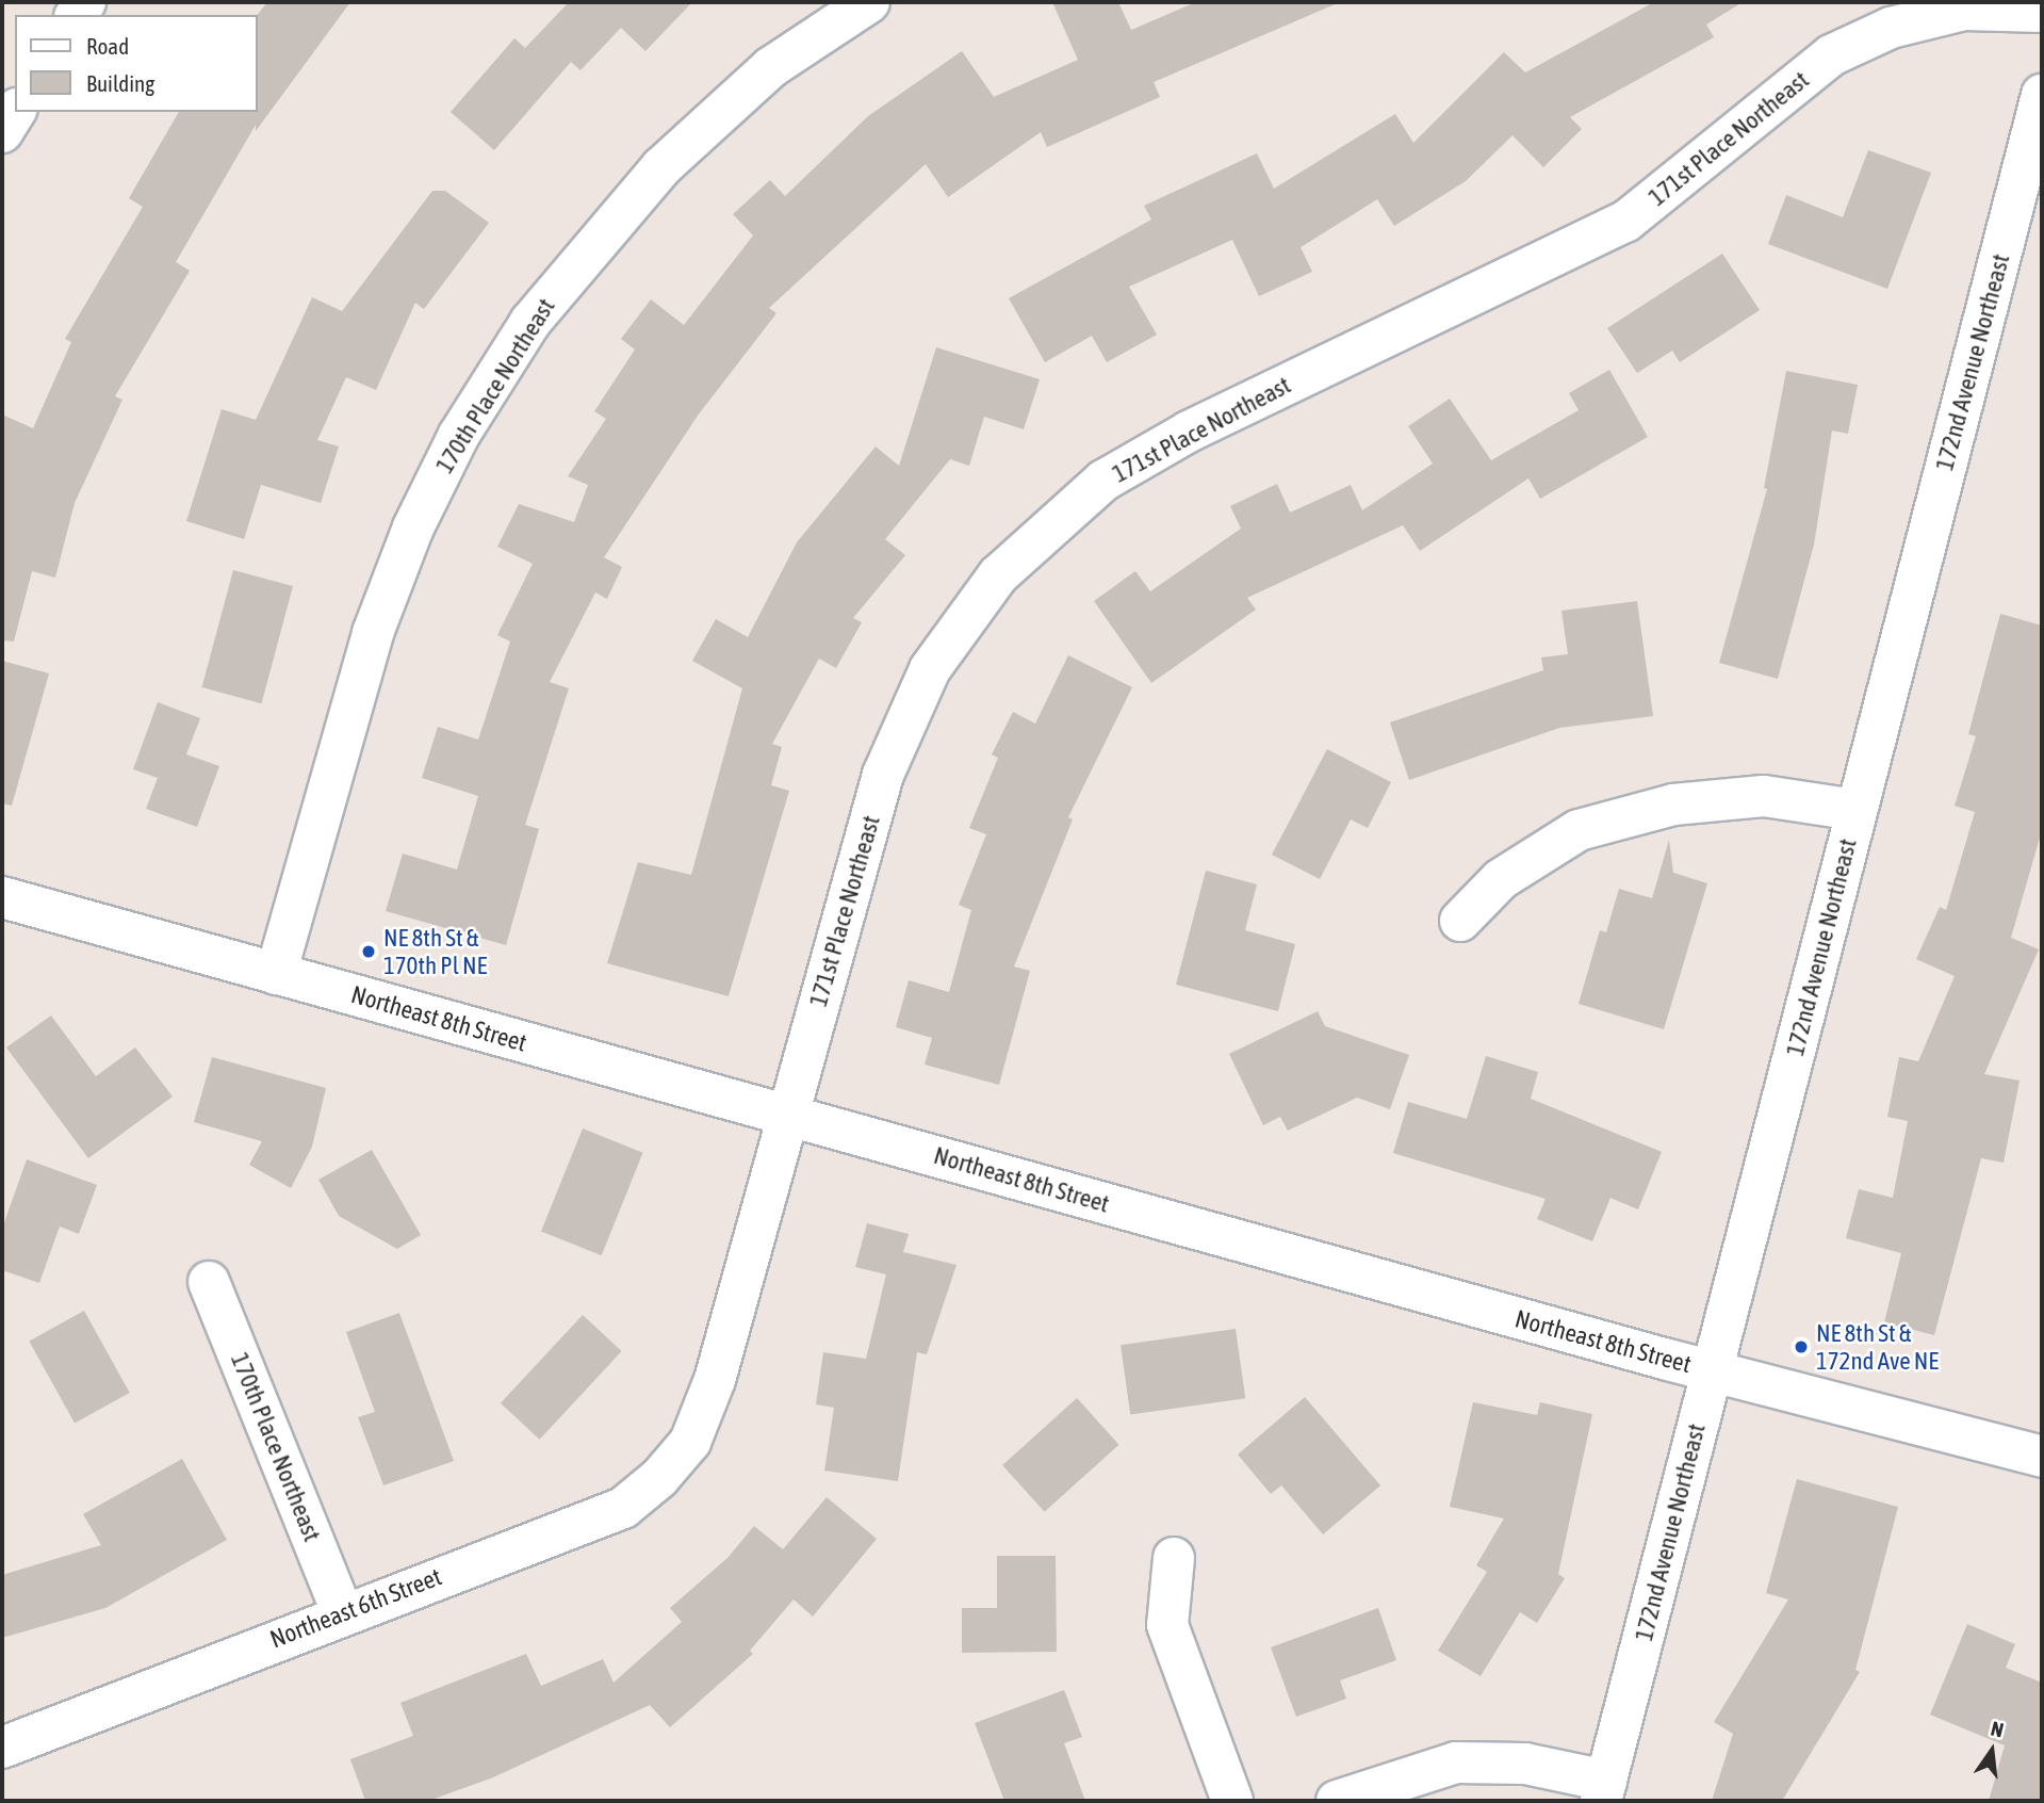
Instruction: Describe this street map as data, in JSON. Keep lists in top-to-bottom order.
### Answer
{
  "streets": {
    "street": [
      "171st Place Northeast",
      "172nd Avenue Northeast",
      "170th Place Northeast",
      "Northeast 8th Street",
      "Northeast 6th Street"
    ]
  },
  "crossings": [
    ["171st Place Northeast", "Northeast 8th Street"],
    ["171st Place Northeast", "Northeast 6th Street"],
    ["172nd Avenue Northeast", "Northeast 8th Street"],
    ["170th Place Northeast", "Northeast 8th Street"],
    ["170th Place Northeast", "Northeast 6th Street"]
  ],
  "places": ["NE 8th St & 170th Pl NE", "NE 8th St & 172nd Ave NE"],
  "legend": ["Road", "Building"],
  "north": "top"
}
